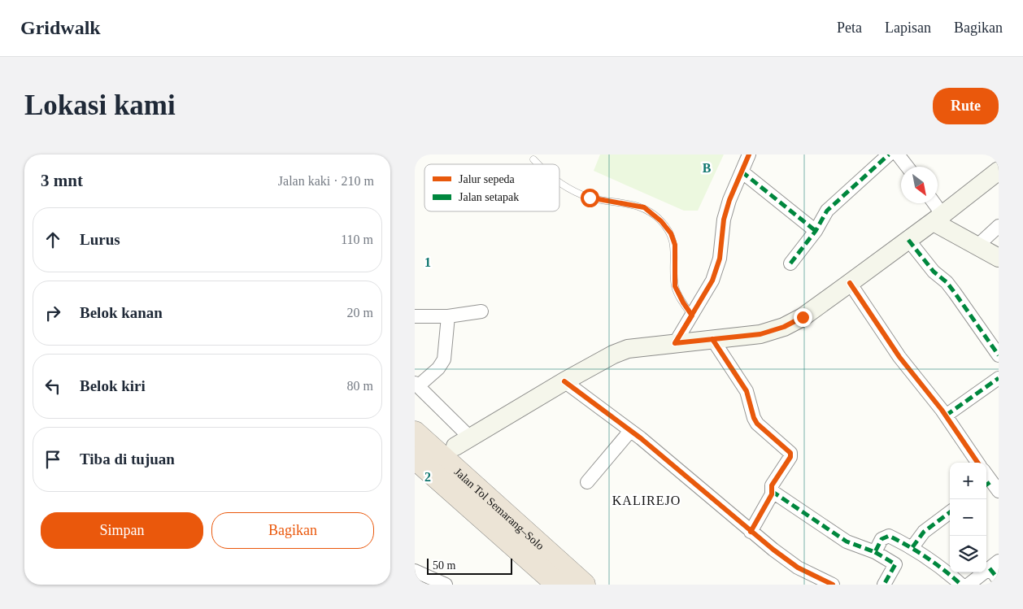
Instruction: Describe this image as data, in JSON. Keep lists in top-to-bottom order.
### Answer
{
  "streets": {
    "highway": ["Jalan Tol Semarang–Solo"]
  },
  "districts": ["KALIREJO"],
  "legend": ["Jalur sepeda", "Jalan setapak"],
  "scale_bar": "50 m",
  "north": "bottom right",
  "page": {
    "header": "Gridwalk",
    "nav": ["Peta", "Lapisan", "Bagikan"],
    "buttons": [
      "Rute",
      ["Simpan", "Bagikan"]
    ],
    "title": "Lokasi kami",
    "heading": ["3 mnt", "Jalan kaki · 210 m"],
    "list": [
      ["Lurus", "110 m"],
      ["Belok kanan", "20 m"],
      ["Belok kiri", "80 m"],
      "Tiba di tujuan"
    ],
    "map_buttons": ["+", "−"],
    "scale": "50 m"
  },
  "grid": {
    "columns": ["B"],
    "rows": ["1", "2"]
  }
}
